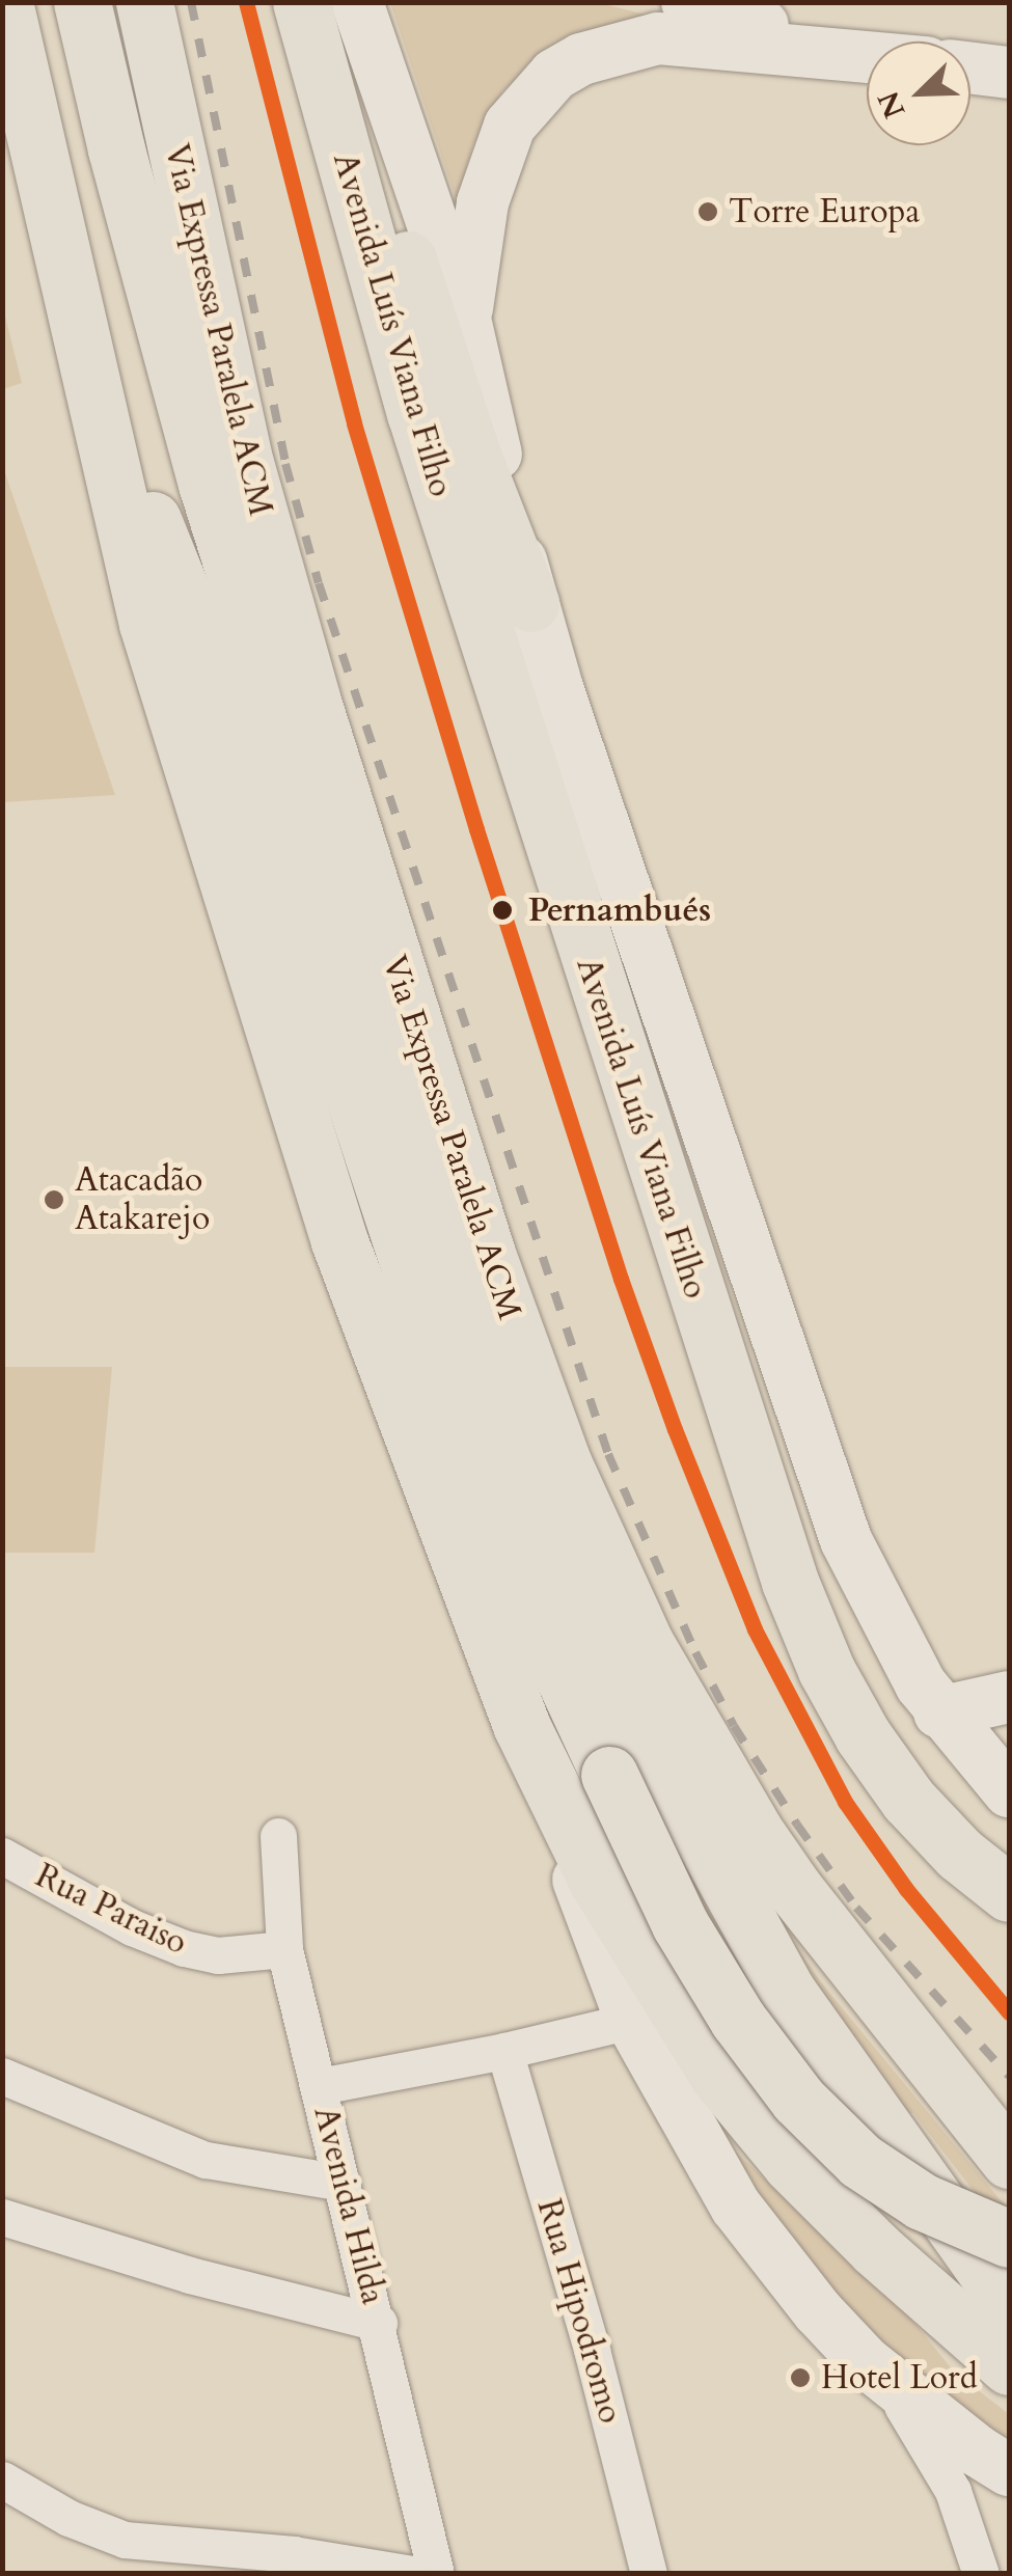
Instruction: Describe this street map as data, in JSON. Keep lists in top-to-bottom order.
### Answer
{
  "streets": {
    "main road": ["Avenida Luís Viana Filho", "Via Expressa Paralela ACM"],
    "street": ["Rua Paraiso", "Avenida Hilda", "Rua Hipodromo"]
  },
  "crossings": [
    ["Rua Paraiso", "Avenida Hilda"]
  ],
  "places": [
    "Torre Europa",
    "Pernambués",
    "Atacadão Atakarejo",
    "Hotel Lord"
  ],
  "north": "bottom left"
}
